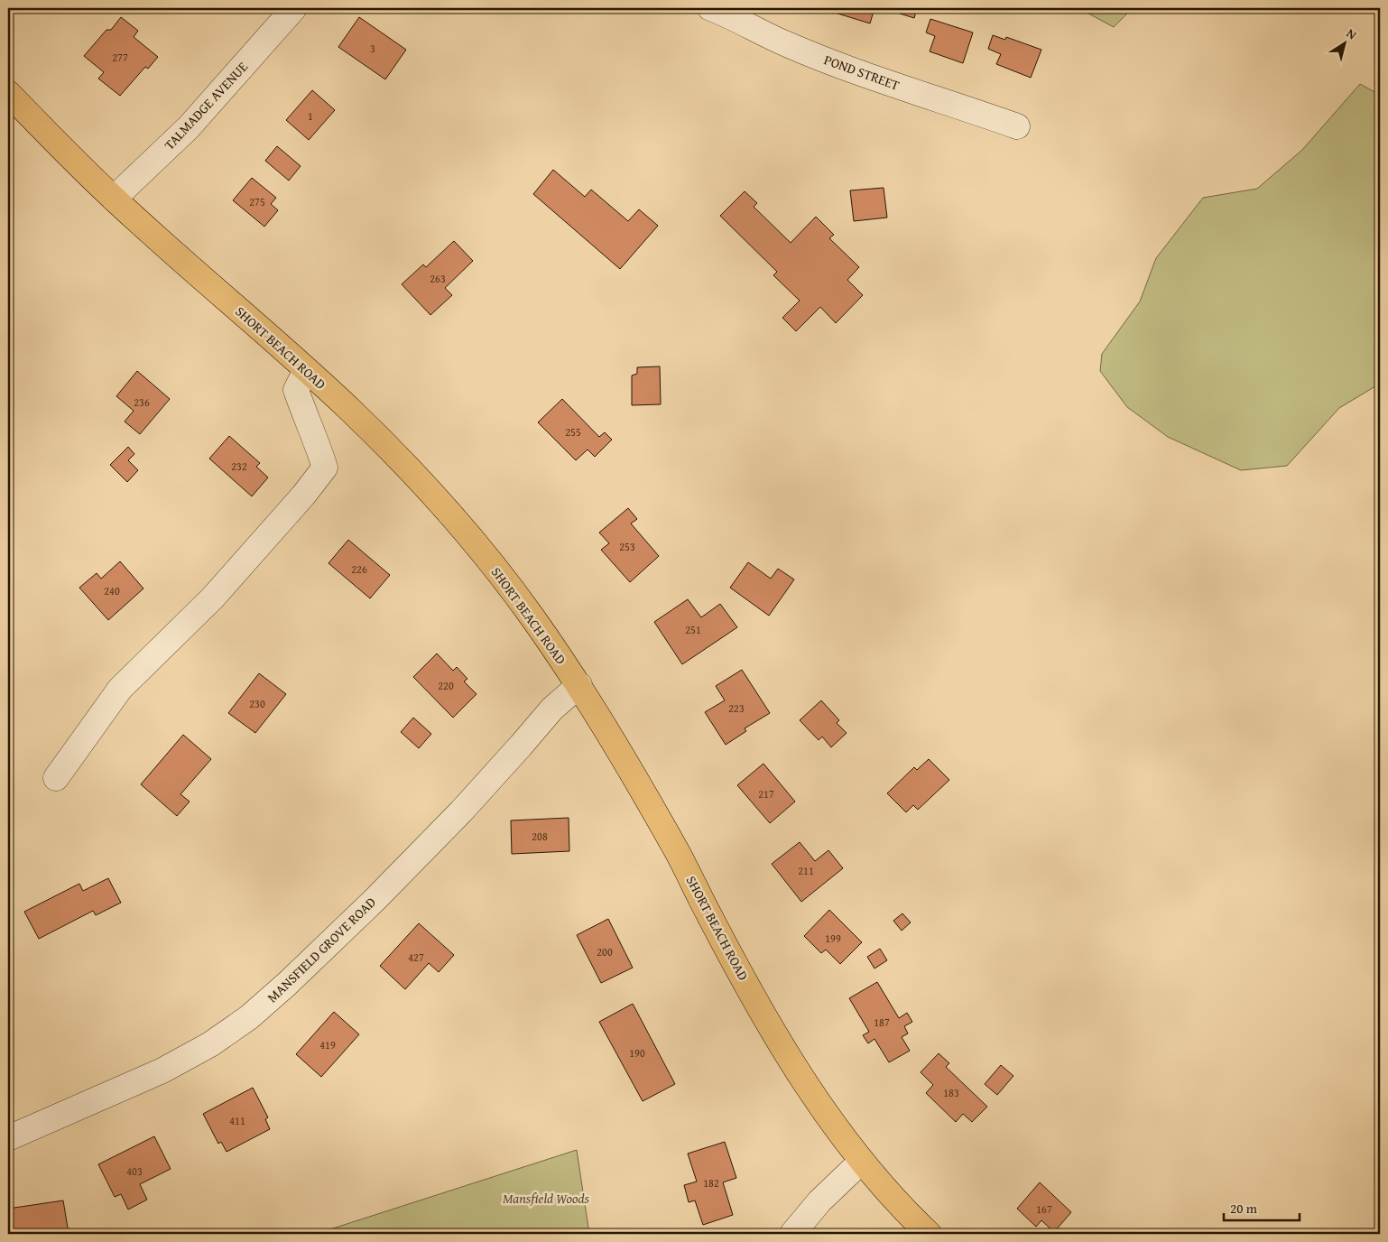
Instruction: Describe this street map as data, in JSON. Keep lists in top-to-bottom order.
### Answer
{
  "streets": {
    "main road": ["SHORT BEACH ROAD"],
    "street": ["POND STREET", "TALMADGE AVENUE", "MANSFIELD GROVE ROAD"]
  },
  "crossings": [
    ["TALMADGE AVENUE", "SHORT BEACH ROAD"],
    ["SHORT BEACH ROAD", "MANSFIELD GROVE ROAD"]
  ],
  "parks": ["Mansfield Woods"],
  "house_numbers": [
    "3",
    "277",
    "1",
    "275",
    "263",
    "236",
    "255",
    "232",
    "253",
    "226",
    "240",
    "251",
    "220",
    "230",
    "223",
    "217",
    "208",
    "211",
    "199",
    "200",
    "427",
    "187",
    "419",
    "190",
    "183",
    "411",
    "403",
    "182",
    "167"
  ],
  "scale_bar": "20 m",
  "north": "top right"
}
